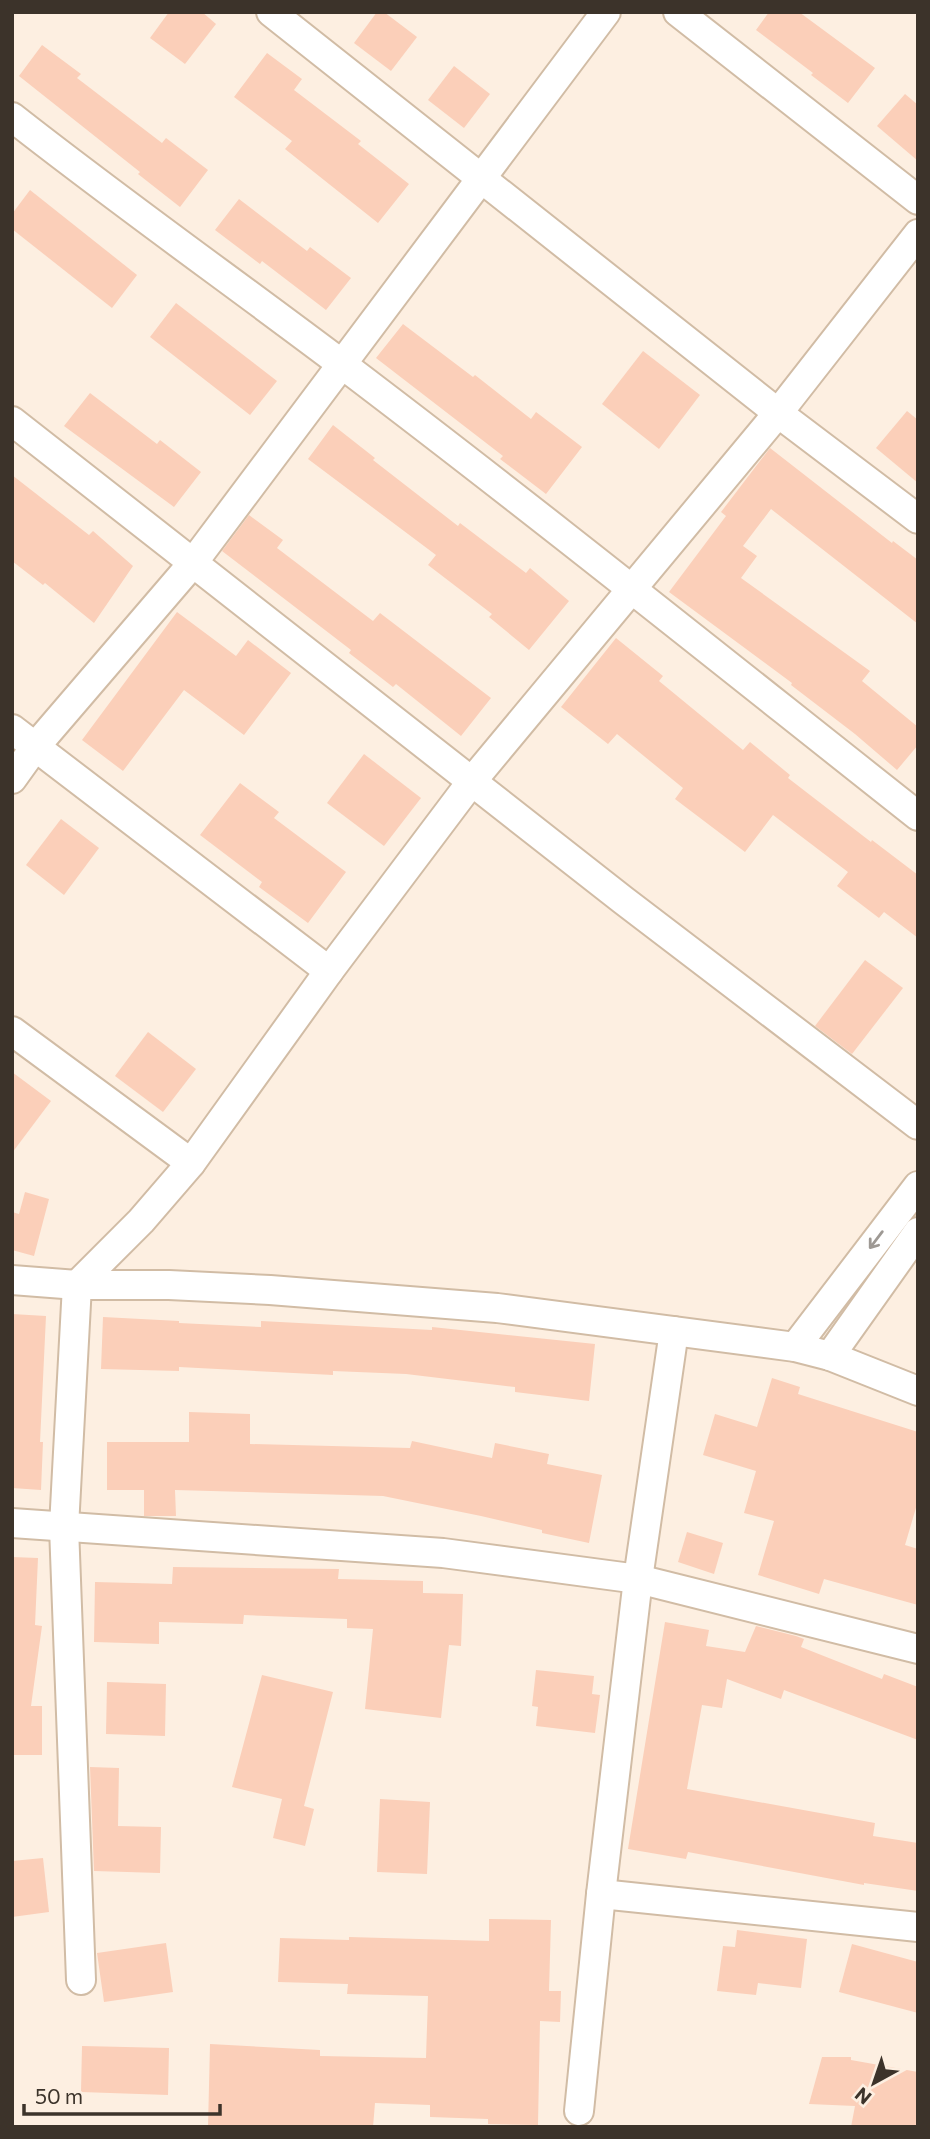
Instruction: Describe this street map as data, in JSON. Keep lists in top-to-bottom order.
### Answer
{
  "scale_bar": "50 m",
  "north": "bottom left"
}
